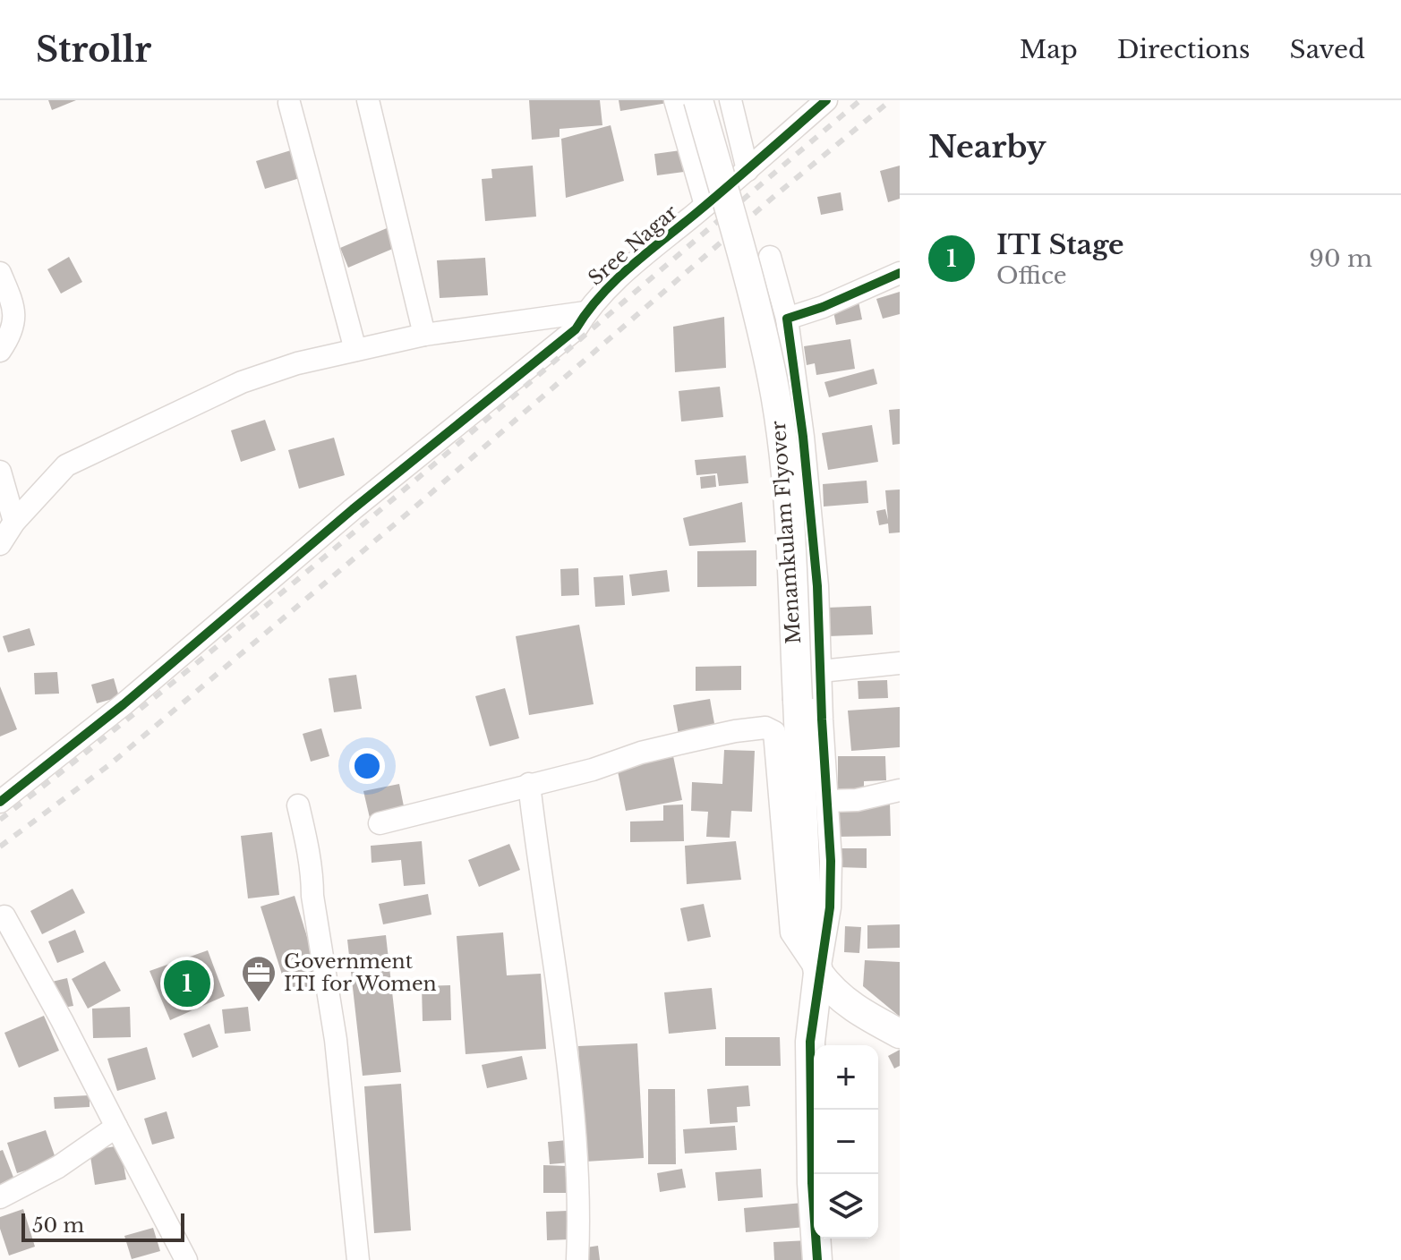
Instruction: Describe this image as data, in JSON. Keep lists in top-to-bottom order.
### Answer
{
  "streets": {
    "main road": ["Menamkulam Flyover"],
    "street": ["Sree Nagar"]
  },
  "places": {
    "office": ["Government ITI for Women"]
  },
  "scale_bar": "50 m",
  "page": {
    "header": "Strollr",
    "nav": ["Map", "Directions", "Saved"],
    "heading": "Nearby",
    "list": [
      {
        "mark": "1",
        "name": "ITI Stage",
        "note": "Office",
        "value": "90 m"
      }
    ],
    "pins": "1",
    "map_buttons": ["+", "−"],
    "scale": "50 m"
  }
}
